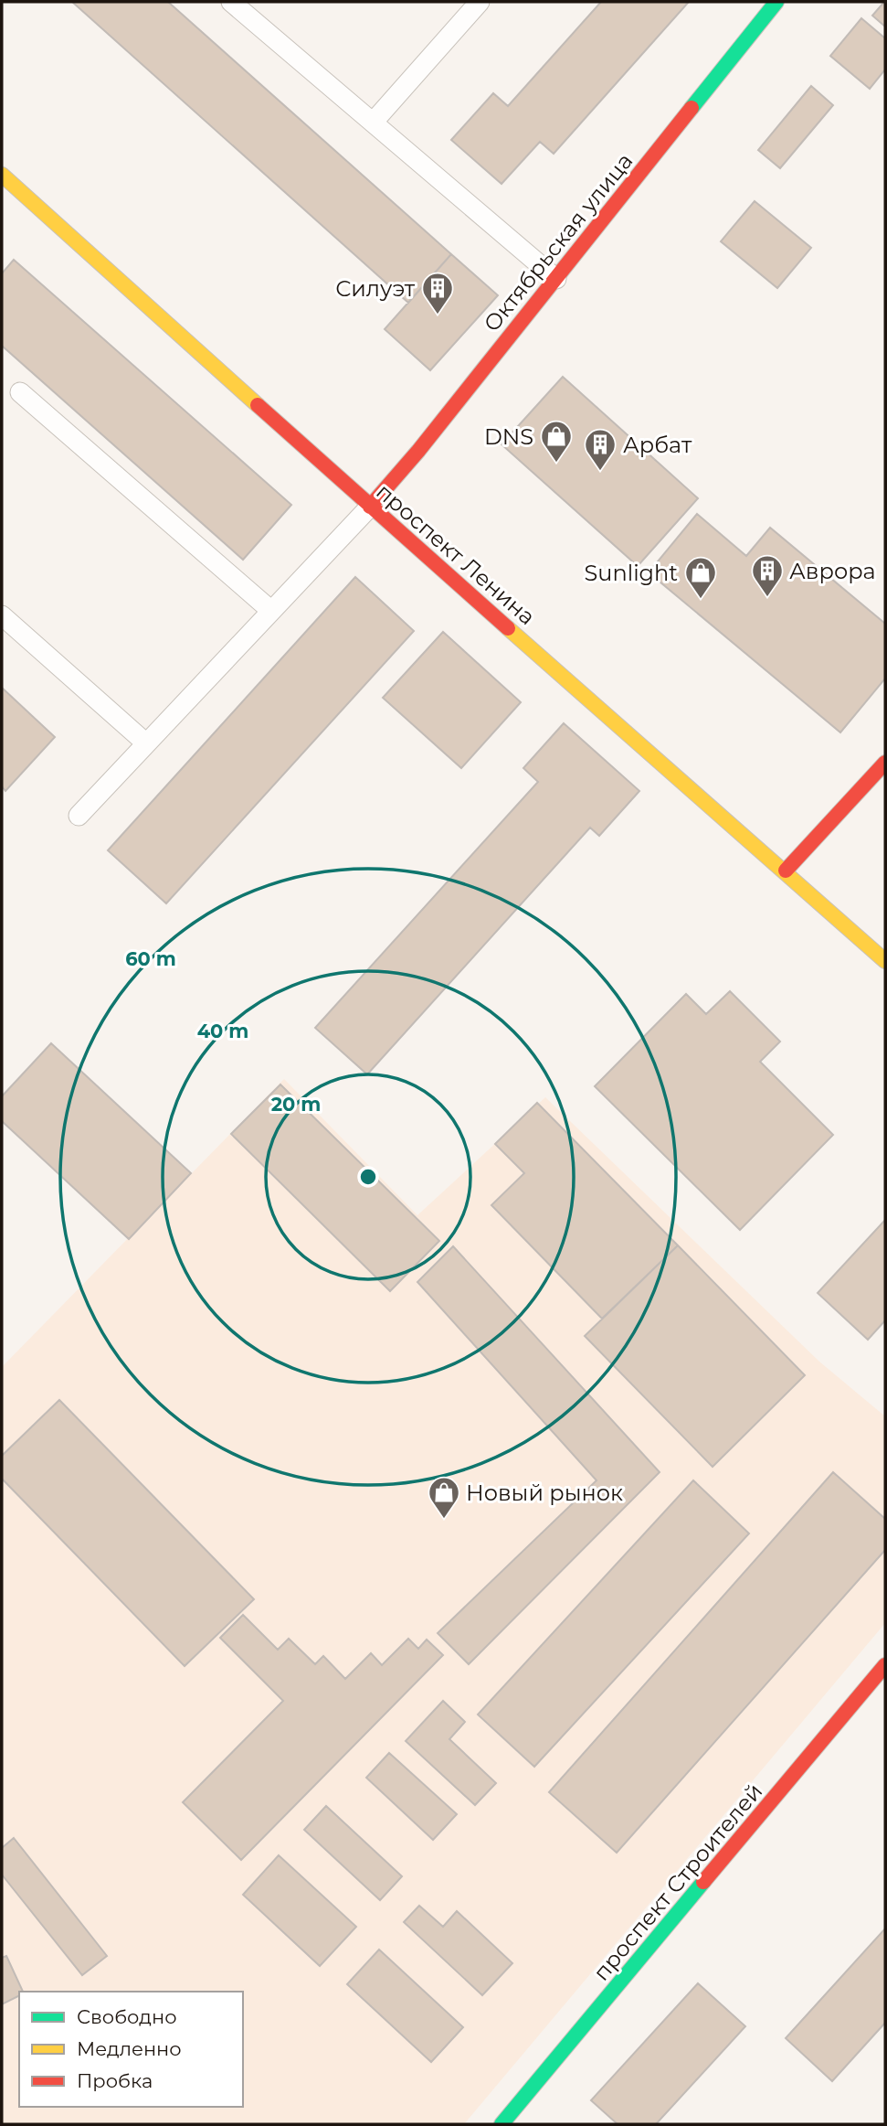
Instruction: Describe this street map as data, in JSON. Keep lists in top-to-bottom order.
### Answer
{
  "streets": {
    "street": ["Октябрьская улица", "проспект Ленина", "проспект Строителей"]
  },
  "crossings": [
    ["Октябрьская улица", "проспект Ленина"]
  ],
  "places": {
    "building": ["Силуэт", "Арбат", "Аврора"],
    "shop": ["DNS", "Sunlight", "Новый рынок"]
  },
  "legend": ["Свободно", "Медленно", "Пробка"],
  "rings": ["60 m", "40 m", "20 m"]
}
